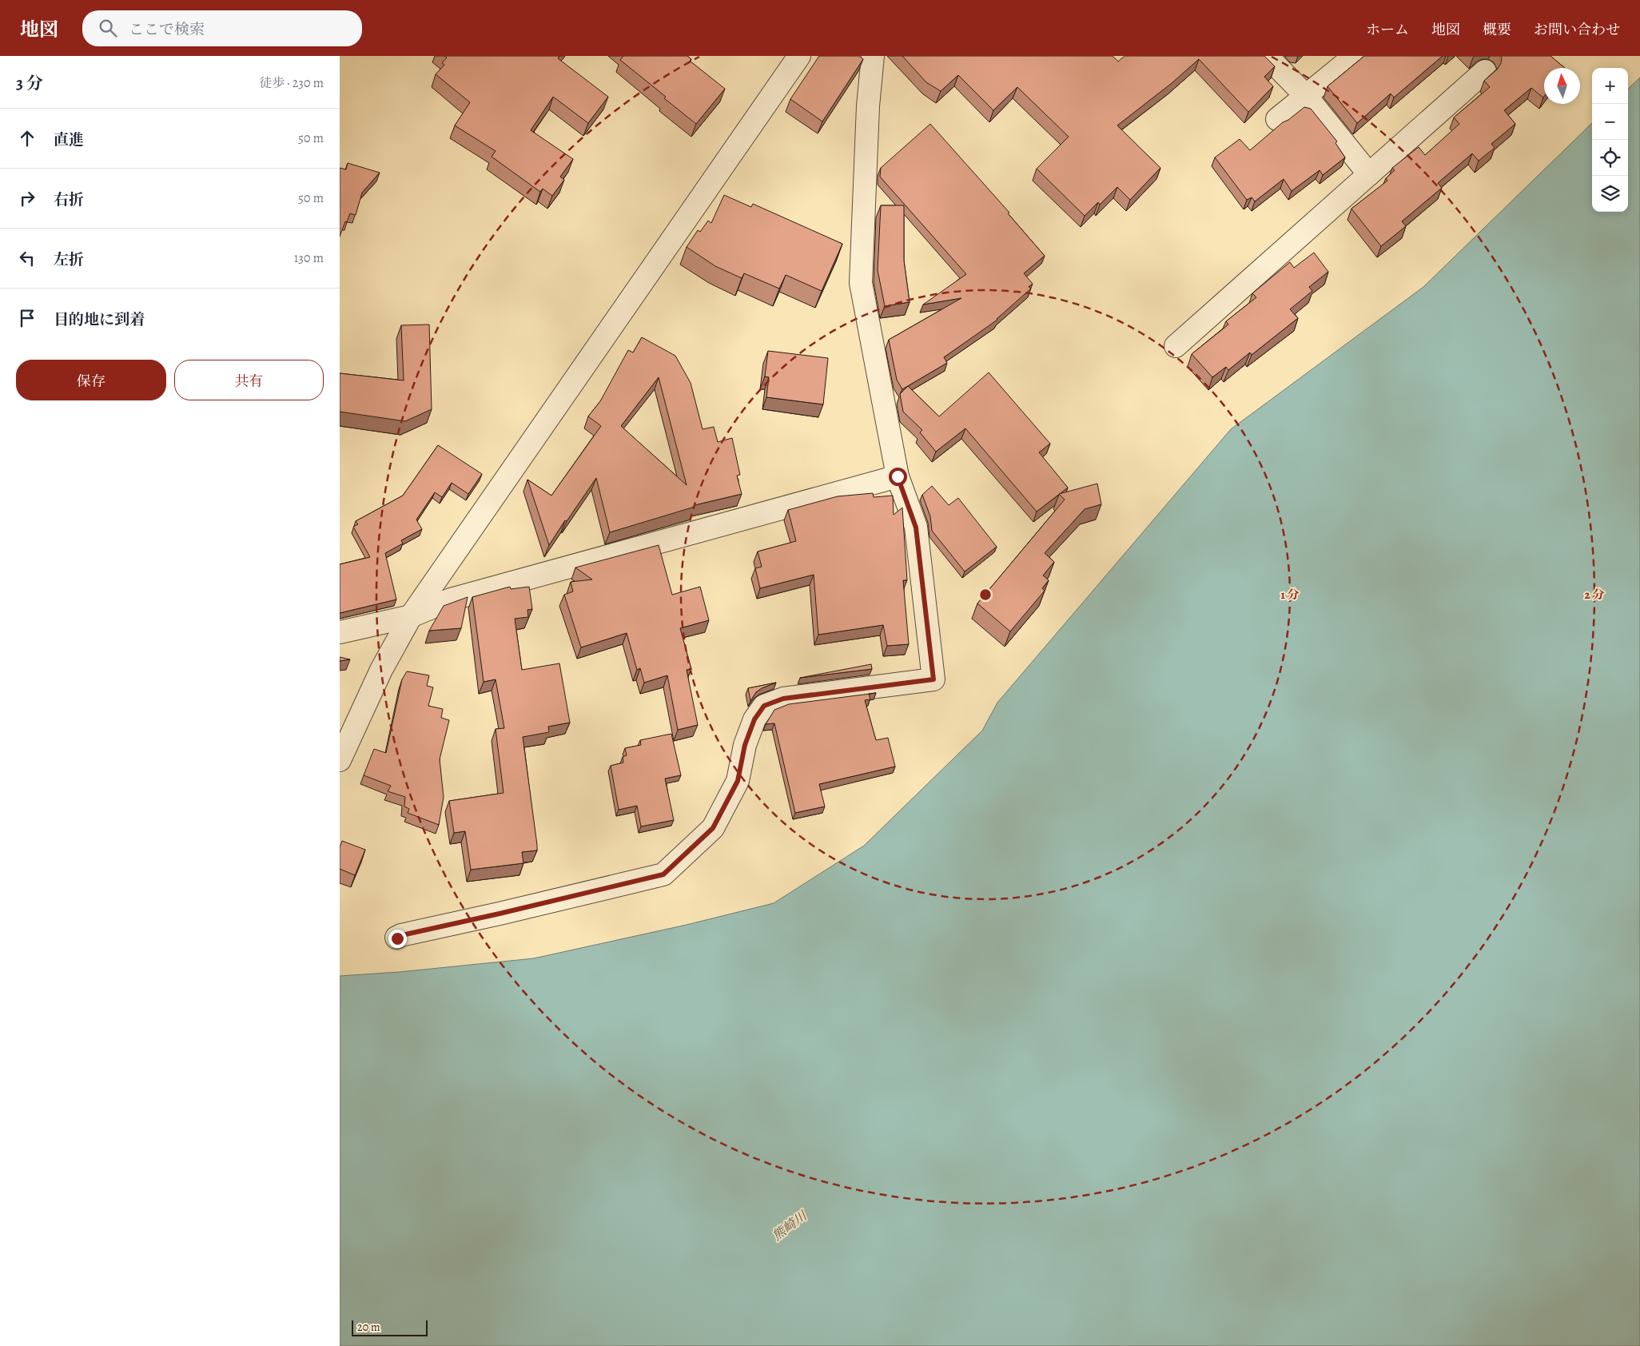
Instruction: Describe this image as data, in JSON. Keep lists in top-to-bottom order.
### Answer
{
  "water": ["熊崎川"],
  "scale_bar": "20 m",
  "north": "top",
  "page": {
    "header": "地図",
    "search": "ここで検索",
    "nav": [
      "ホーム",
      "地図",
      "概要",
      "お問い合わせ"
    ],
    "heading": ["3 分", "徒歩 · 230 m"],
    "map_buttons": ["+", "−"],
    "list": [
      ["直進", "50 m"],
      ["右折", "50 m"],
      ["左折", "130 m"],
      "目的地に到着"
    ],
    "buttons": ["保存", "共有"],
    "scale": "20 m"
  },
  "rings": ["1 分", "2 分"]
}
